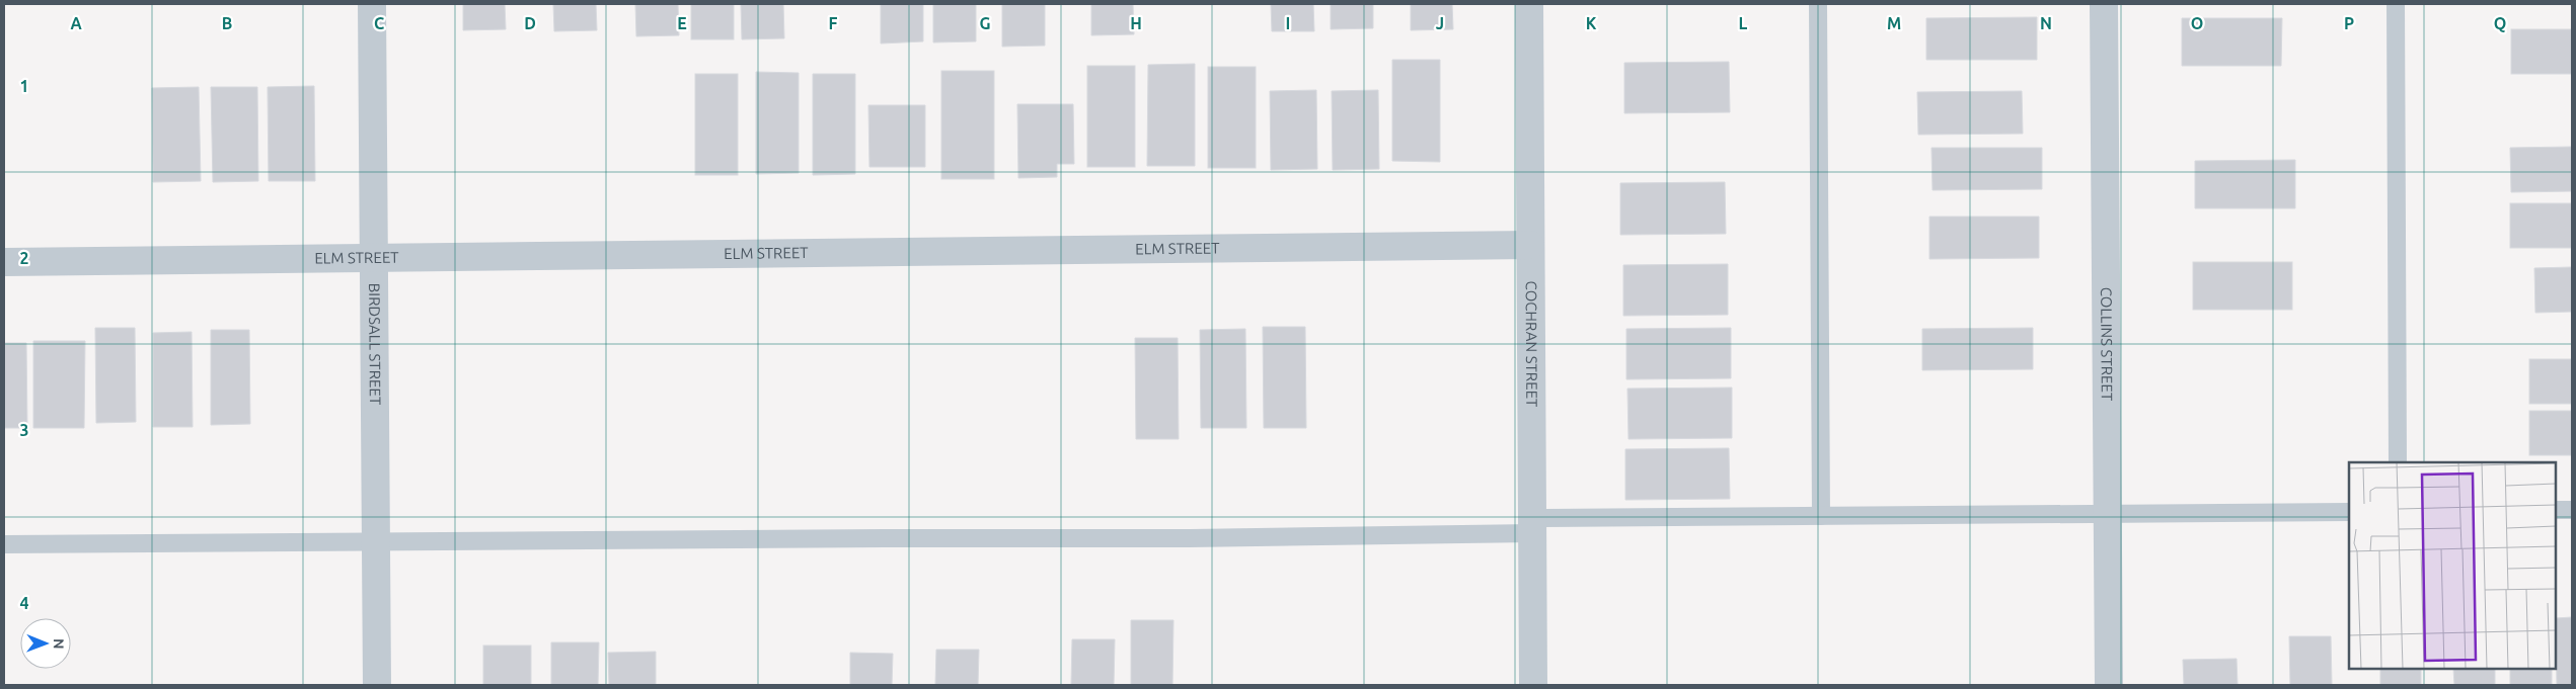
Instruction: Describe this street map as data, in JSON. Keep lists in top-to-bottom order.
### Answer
{
  "streets": {
    "street": [
      "ELM STREET",
      "BIRDSALL STREET",
      "COCHRAN STREET",
      "COLLINS STREET"
    ]
  },
  "crossings": [
    ["ELM STREET", "BIRDSALL STREET"],
    ["ELM STREET", "COCHRAN STREET"]
  ],
  "north": "right",
  "grid": {
    "columns": [
      "A",
      "B",
      "C",
      "D",
      "E",
      "F",
      "G",
      "H",
      "I",
      "J",
      "K",
      "L",
      "M",
      "N",
      "O",
      "P",
      "Q"
    ],
    "rows": [
      "1",
      "2",
      "3",
      "4"
    ]
  }
}
